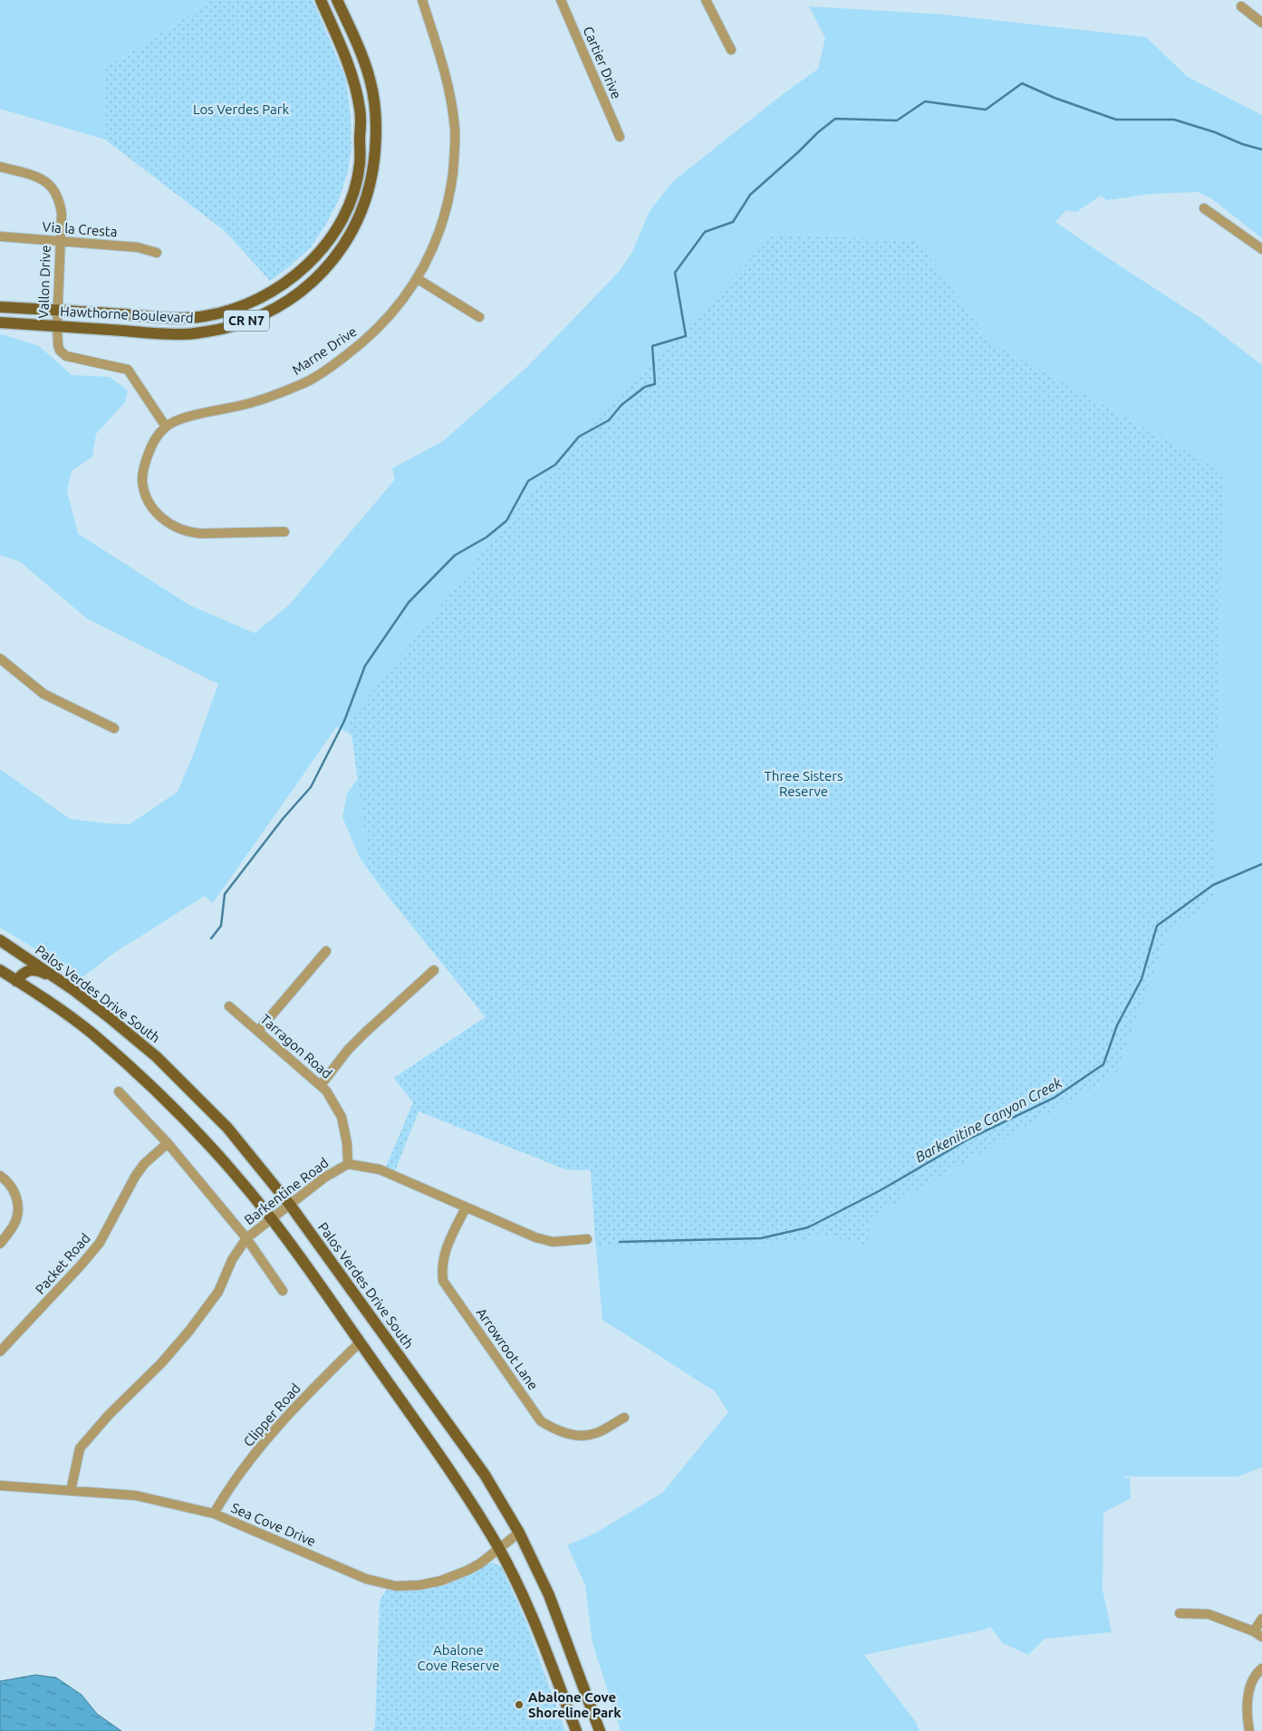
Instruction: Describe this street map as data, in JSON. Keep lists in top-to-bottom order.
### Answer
{
  "streets": {
    "main road": ["Hawthorne Boulevard", "CR N7", "Palos Verdes Drive South"],
    "street": [
      "Cartier Drive",
      "Via la Cresta",
      "Vallon Drive",
      "Marne Drive",
      "Tarragon Road",
      "Barkentine Road",
      "Packet Road",
      "Arrowroot Lane",
      "Clipper Road",
      "Sea Cove Drive"
    ]
  },
  "crossings": [
    ["Via la Cresta", "Vallon Drive"],
    ["Vallon Drive", "Hawthorne Boulevard"],
    ["Vallon Drive", "Marne Drive"],
    ["Palos Verdes Drive South", "Barkentine Road"],
    ["Palos Verdes Drive South", "Sea Cove Drive"],
    ["Tarragon Road", "Barkentine Road"],
    ["Barkentine Road", "Arrowroot Lane"],
    ["Barkentine Road", "Sea Cove Drive"],
    ["Clipper Road", "Sea Cove Drive"]
  ],
  "water": ["Barkenitine Canyon Creek"],
  "parks": ["Los Verdes Park", "Three Sisters Reserve", "Abalone Cove Reserve"],
  "places": ["Abalone Cove Shoreline Park"]
}
